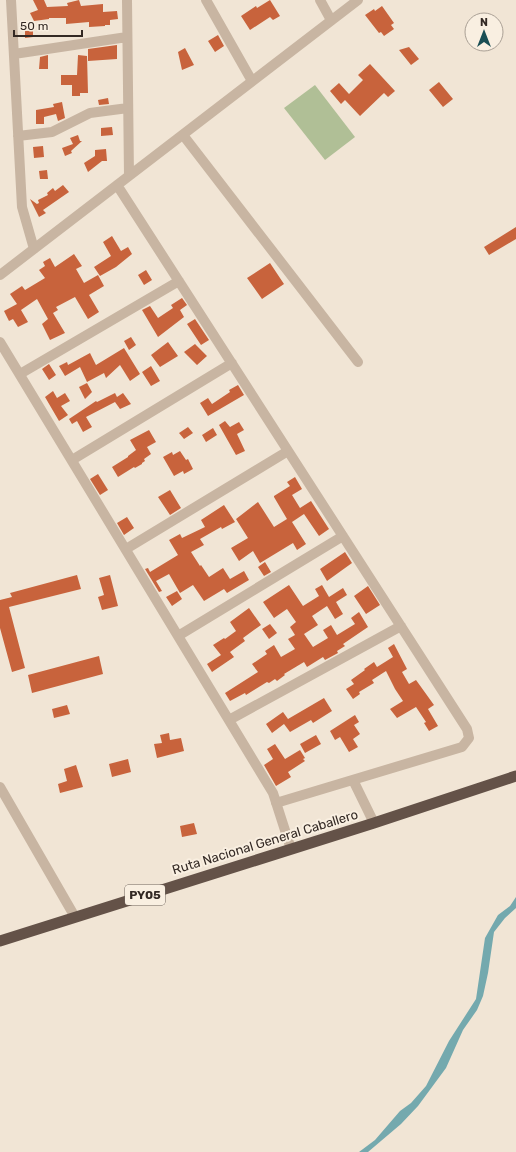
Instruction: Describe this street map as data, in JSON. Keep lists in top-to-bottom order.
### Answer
{
  "streets": {
    "highway": ["Ruta Nacional General Caballero", "PY05"]
  },
  "scale_bar": "50 m",
  "north": "top"
}
